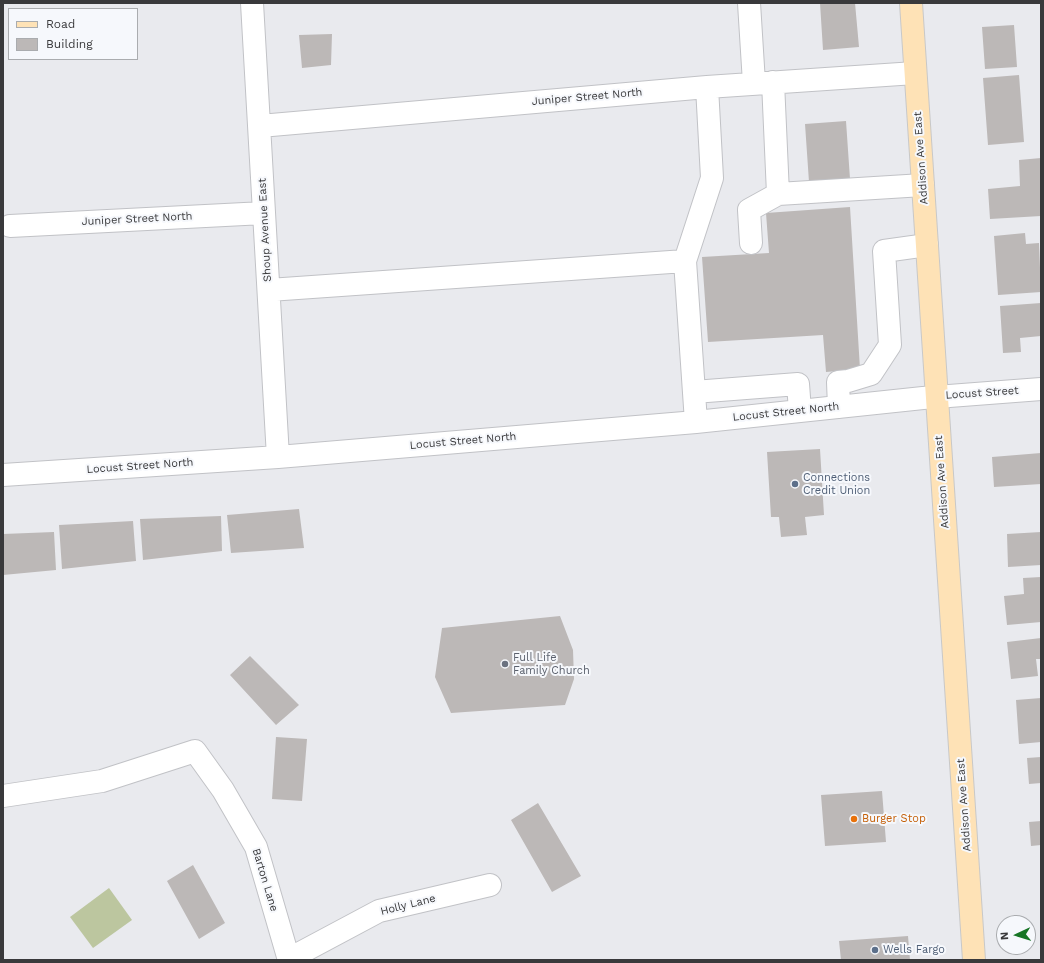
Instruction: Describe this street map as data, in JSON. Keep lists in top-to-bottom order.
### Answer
{
  "streets": {
    "main road": ["Addison Ave East"],
    "street": [
      "Juniper Street North",
      "Shoup Avenue East",
      "Locust Street",
      "Locust Street North",
      "Barton Lane",
      "Holly Lane"
    ]
  },
  "crossings": [
    ["Juniper Street North", "Addison Ave East"],
    ["Juniper Street North", "Shoup Avenue East"],
    ["Addison Ave East", "Locust Street"],
    ["Addison Ave East", "Locust Street North"],
    ["Shoup Avenue East", "Locust Street North"],
    ["Locust Street", "Locust Street North"],
    ["Barton Lane", "Holly Lane"]
  ],
  "places": [
    "Connections Credit Union",
    "Full Life Family Church",
    "Burger Stop",
    "Wells Fargo"
  ],
  "legend": ["Road", "Building"],
  "north": "left"
}
